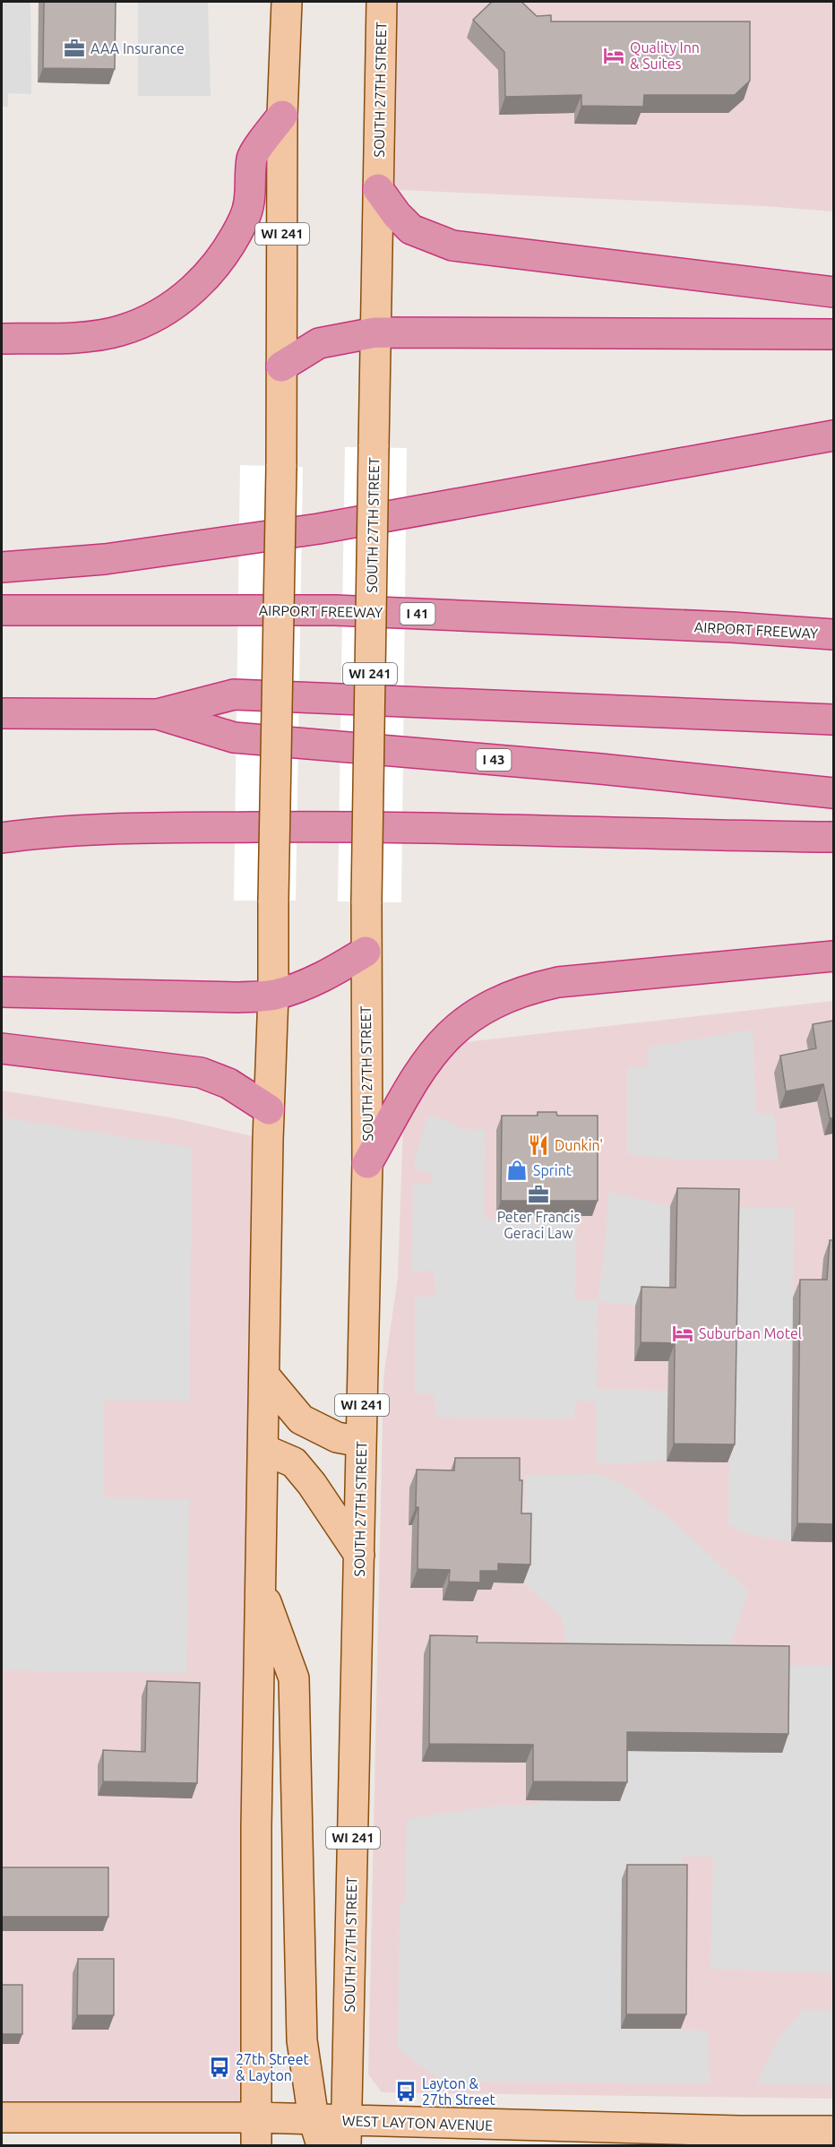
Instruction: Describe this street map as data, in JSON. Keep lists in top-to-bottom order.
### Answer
{
  "streets": {
    "highway": ["AIRPORT FREEWAY", "I 41", "I 43"],
    "main road": ["SOUTH 27TH STREET", "WI 241", "WEST LAYTON AVENUE"]
  },
  "crossings": [
    ["SOUTH 27TH STREET", "WEST LAYTON AVENUE"],
    ["WI 241", "WEST LAYTON AVENUE"]
  ],
  "places": {
    "office": ["AAA Insurance", "Peter Francis Geraci Law"],
    "hotel": ["Quality Inn & Suites", "Suburban Motel"],
    "restaurant": ["Dunkin'"],
    "shop": ["Sprint"],
    "bus stop": ["27th Street & Layton", "Layton & 27th Street"]
  }
}
